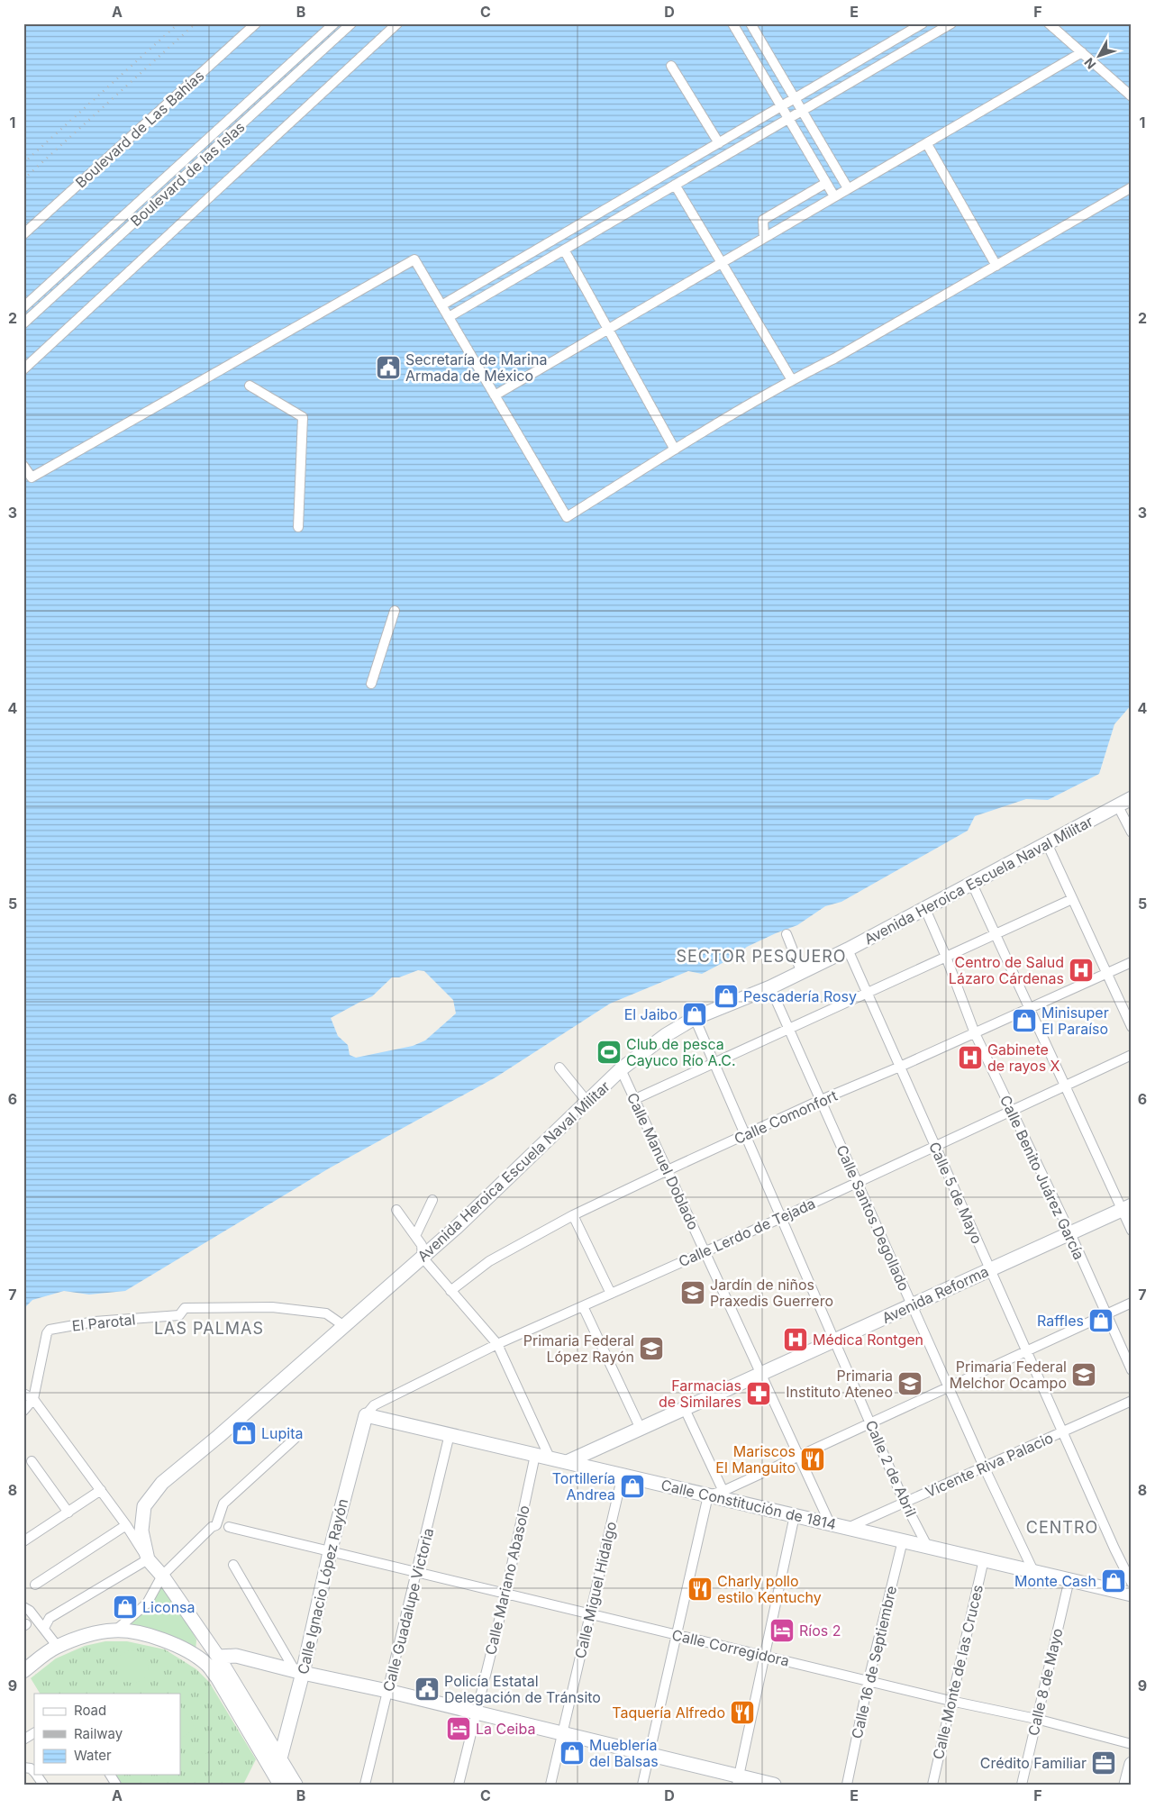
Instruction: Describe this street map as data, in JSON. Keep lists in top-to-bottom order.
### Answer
{
  "streets": {
    "street": [
      "Boulevard de Las Bahías",
      "Boulevard de las Islas",
      "Avenida Heroica Escuela Naval Militar",
      "Calle Comonfort",
      "Calle Manuel Doblado",
      "Calle Benito Juárez García",
      "Calle 5 de Mayo",
      "Calle Santos Degollado",
      "Calle Lerdo de Tejada",
      "Avenida Reforma",
      "El Parotal",
      "Vicente Riva Palacio",
      "Calle 2 de Abril",
      "Calle Constitución de 1814",
      "Calle Mariano Abasolo",
      "Calle Ignacio López Rayón",
      "Calle Miguel Hidalgo",
      "Calle Guadalupe Victoria",
      "Calle Corregidora",
      "Calle 16 de Septiembre",
      "Calle Monte de las Cruces",
      "Calle 8 de Mayo"
    ]
  },
  "crossings": [
    ["Avenida Heroica Escuela Naval Militar", "Calle Manuel Doblado"],
    ["Avenida Heroica Escuela Naval Militar", "Calle Benito Juárez García"],
    ["Avenida Heroica Escuela Naval Militar", "Calle 5 de Mayo"],
    ["Avenida Heroica Escuela Naval Militar", "Calle Santos Degollado"],
    ["Avenida Heroica Escuela Naval Militar", "El Parotal"],
    ["Avenida Heroica Escuela Naval Militar", "Calle 2 de Abril"],
    ["Avenida Heroica Escuela Naval Militar", "Calle Ignacio López Rayón"],
    ["Calle Comonfort", "Calle Manuel Doblado"],
    ["Calle Comonfort", "Calle Benito Juárez García"],
    ["Calle Comonfort", "Calle 5 de Mayo"],
    ["Calle Comonfort", "Calle Santos Degollado"],
    ["Calle Comonfort", "Calle 2 de Abril"],
    ["Calle Manuel Doblado", "Calle Lerdo de Tejada"],
    ["Calle Manuel Doblado", "Avenida Reforma"],
    ["Calle Manuel Doblado", "Calle Constitución de 1814"],
    ["Calle Benito Juárez García", "Calle Lerdo de Tejada"],
    ["Calle Benito Juárez García", "Avenida Reforma"],
    ["Calle 5 de Mayo", "Calle Lerdo de Tejada"],
    ["Calle 5 de Mayo", "Avenida Reforma"],
    ["Calle 5 de Mayo", "Vicente Riva Palacio"],
    ["Calle Santos Degollado", "Calle Lerdo de Tejada"],
    ["Calle Santos Degollado", "Avenida Reforma"],
    ["Calle Santos Degollado", "Vicente Riva Palacio"],
    ["Calle Santos Degollado", "Calle Constitución de 1814"],
    ["Calle Lerdo de Tejada", "Calle 2 de Abril"],
    ["Calle Lerdo de Tejada", "Calle Constitución de 1814"],
    ["Calle Lerdo de Tejada", "Calle Ignacio López Rayón"],
    ["Avenida Reforma", "Calle 2 de Abril"],
    ["Avenida Reforma", "Calle Constitución de 1814"],
    ["Vicente Riva Palacio", "Calle 2 de Abril"],
    ["Vicente Riva Palacio", "Calle Constitución de 1814"],
    ["Calle 2 de Abril", "Calle Constitución de 1814"],
    ["Calle Constitución de 1814", "Calle Mariano Abasolo"],
    ["Calle Constitución de 1814", "Calle Ignacio López Rayón"],
    ["Calle Constitución de 1814", "Calle Miguel Hidalgo"],
    ["Calle Constitución de 1814", "Calle Guadalupe Victoria"],
    ["Calle Constitución de 1814", "Calle 16 de Septiembre"],
    ["Calle Constitución de 1814", "Calle Monte de las Cruces"],
    ["Calle Constitución de 1814", "Calle 8 de Mayo"],
    ["Calle Mariano Abasolo", "Calle Corregidora"],
    ["Calle Ignacio López Rayón", "Calle Corregidora"],
    ["Calle Miguel Hidalgo", "Calle Corregidora"],
    ["Calle Guadalupe Victoria", "Calle Corregidora"],
    ["Calle Corregidora", "Calle 16 de Septiembre"],
    ["Calle Corregidora", "Calle Monte de las Cruces"],
    ["Calle Corregidora", "Calle 8 de Mayo"]
  ],
  "districts": ["SECTOR PESQUERO", "LAS PALMAS", "CENTRO"],
  "places": {
    "public building": ["Secretaría de Marina Armada de México", "Policía Estatal Delegación de Tránsito"],
    "hospital": ["Centro de Salud Lázaro Cárdenas", "Gabinete de rayos X", "Médica Rontgen"],
    "shop": [
      "Pescadería Rosy",
      "El Jaibo",
      "Minisuper El Paraíso",
      "Raffles",
      "Lupita",
      "Tortillería Andrea",
      "Monte Cash",
      "Liconsa",
      "Mueblería del Balsas"
    ],
    "sports": ["Club de pesca Cayuco Río A.C."],
    "school or university": [
      "Jardín de niños Praxedis Guerrero",
      "Primaria Federal López Rayón",
      "Primaria Federal Melchor Ocampo",
      "Primaria Instituto Ateneo"
    ],
    "pharmacy": ["Farmacias de Similares"],
    "restaurant": ["Mariscos El Manguito", "Charly pollo estilo Kentuchy", "Taquería Alfredo"],
    "hotel": ["Ríos 2", "La Ceiba"],
    "office": ["Crédito Familiar"]
  },
  "legend": ["Road", "Railway", "Water"],
  "north": "bottom left",
  "grid": {
    "columns": [
      "A",
      "B",
      "C",
      "D",
      "E",
      "F"
    ],
    "rows": [
      "1",
      "2",
      "3",
      "4",
      "5",
      "6",
      "7",
      "8",
      "9"
    ]
  }
}
